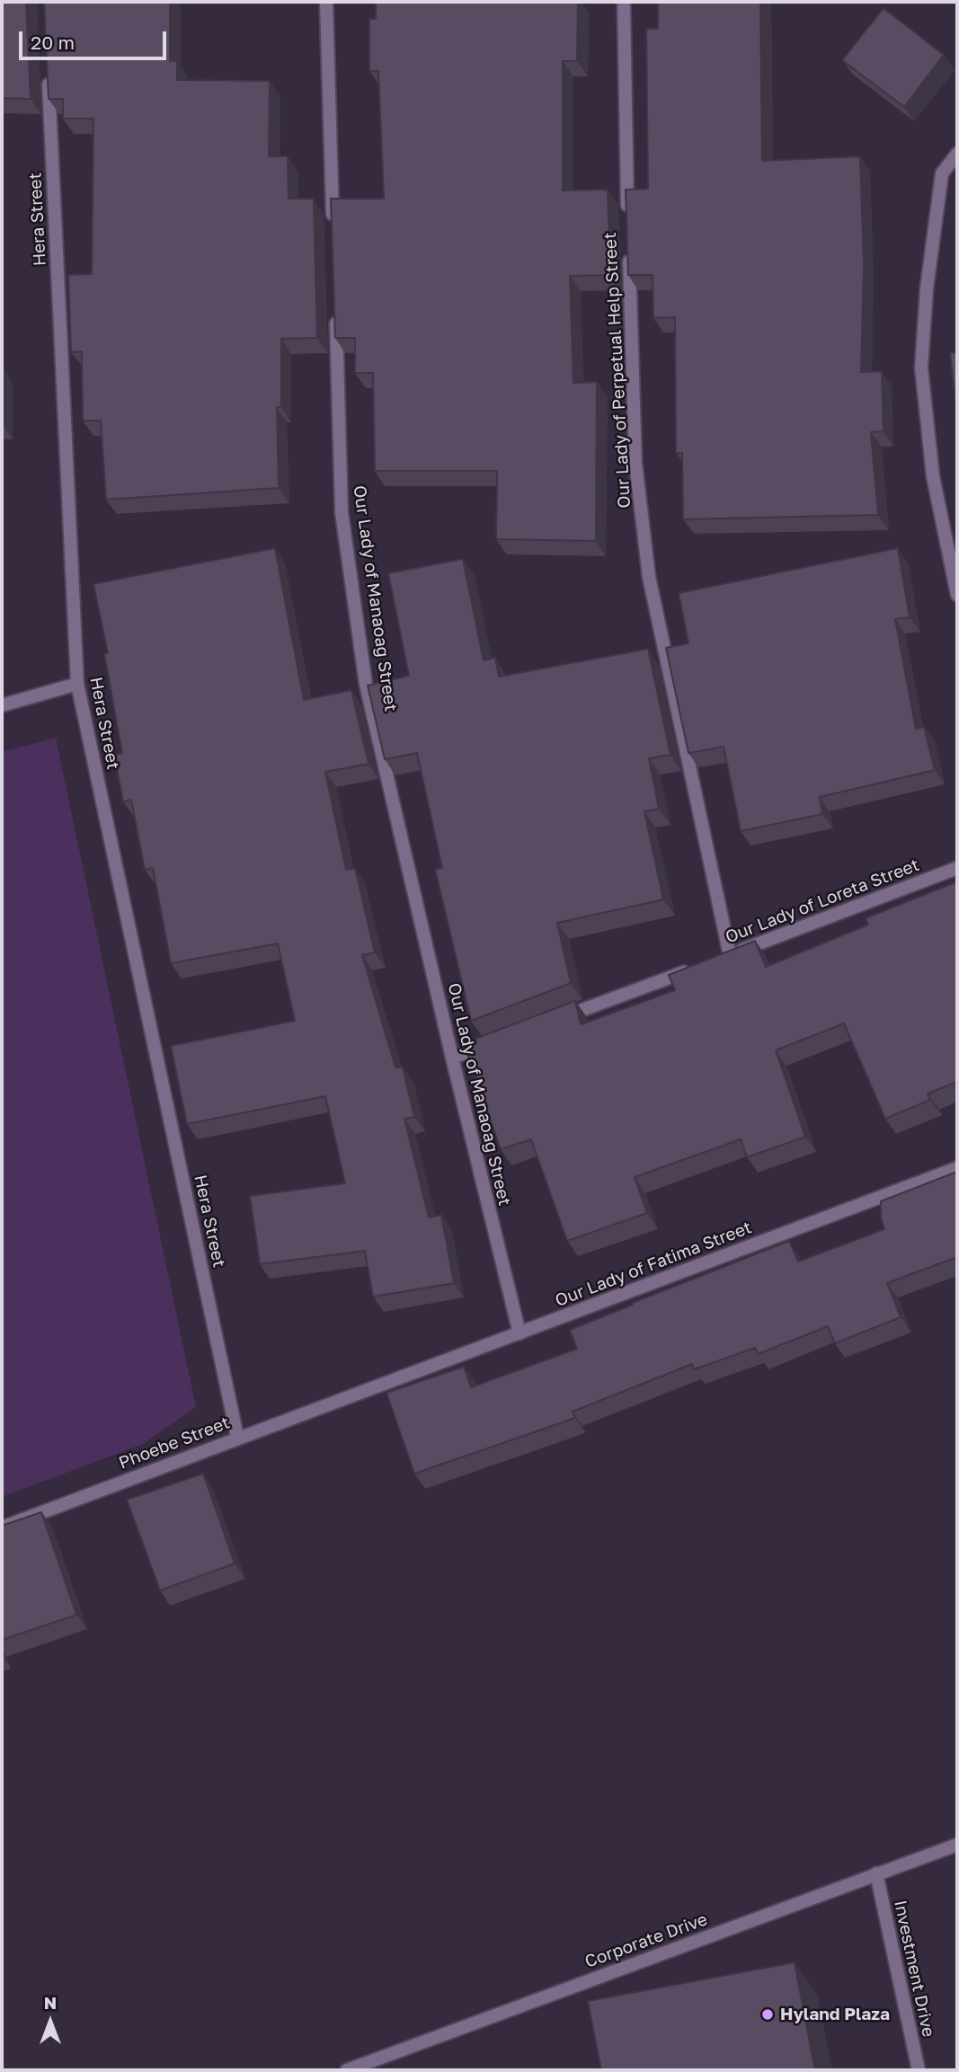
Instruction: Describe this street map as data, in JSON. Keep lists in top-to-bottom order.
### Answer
{
  "streets": {
    "street": [
      "Hera Street",
      "Our Lady of Perpetual Help Street",
      "Our Lady of Manaoag Street",
      "Our Lady of Loreta Street",
      "Our Lady of Fatima Street",
      "Phoebe Street",
      "Corporate Drive",
      "Investment Drive"
    ]
  },
  "crossings": [
    ["Hera Street", "Phoebe Street"],
    ["Our Lady of Perpetual Help Street", "Our Lady of Loreta Street"],
    ["Our Lady of Manaoag Street", "Our Lady of Fatima Street"],
    ["Our Lady of Fatima Street", "Phoebe Street"],
    ["Corporate Drive", "Investment Drive"]
  ],
  "places": ["Hyland Plaza"],
  "scale_bar": "20 m",
  "north": "top"
}
